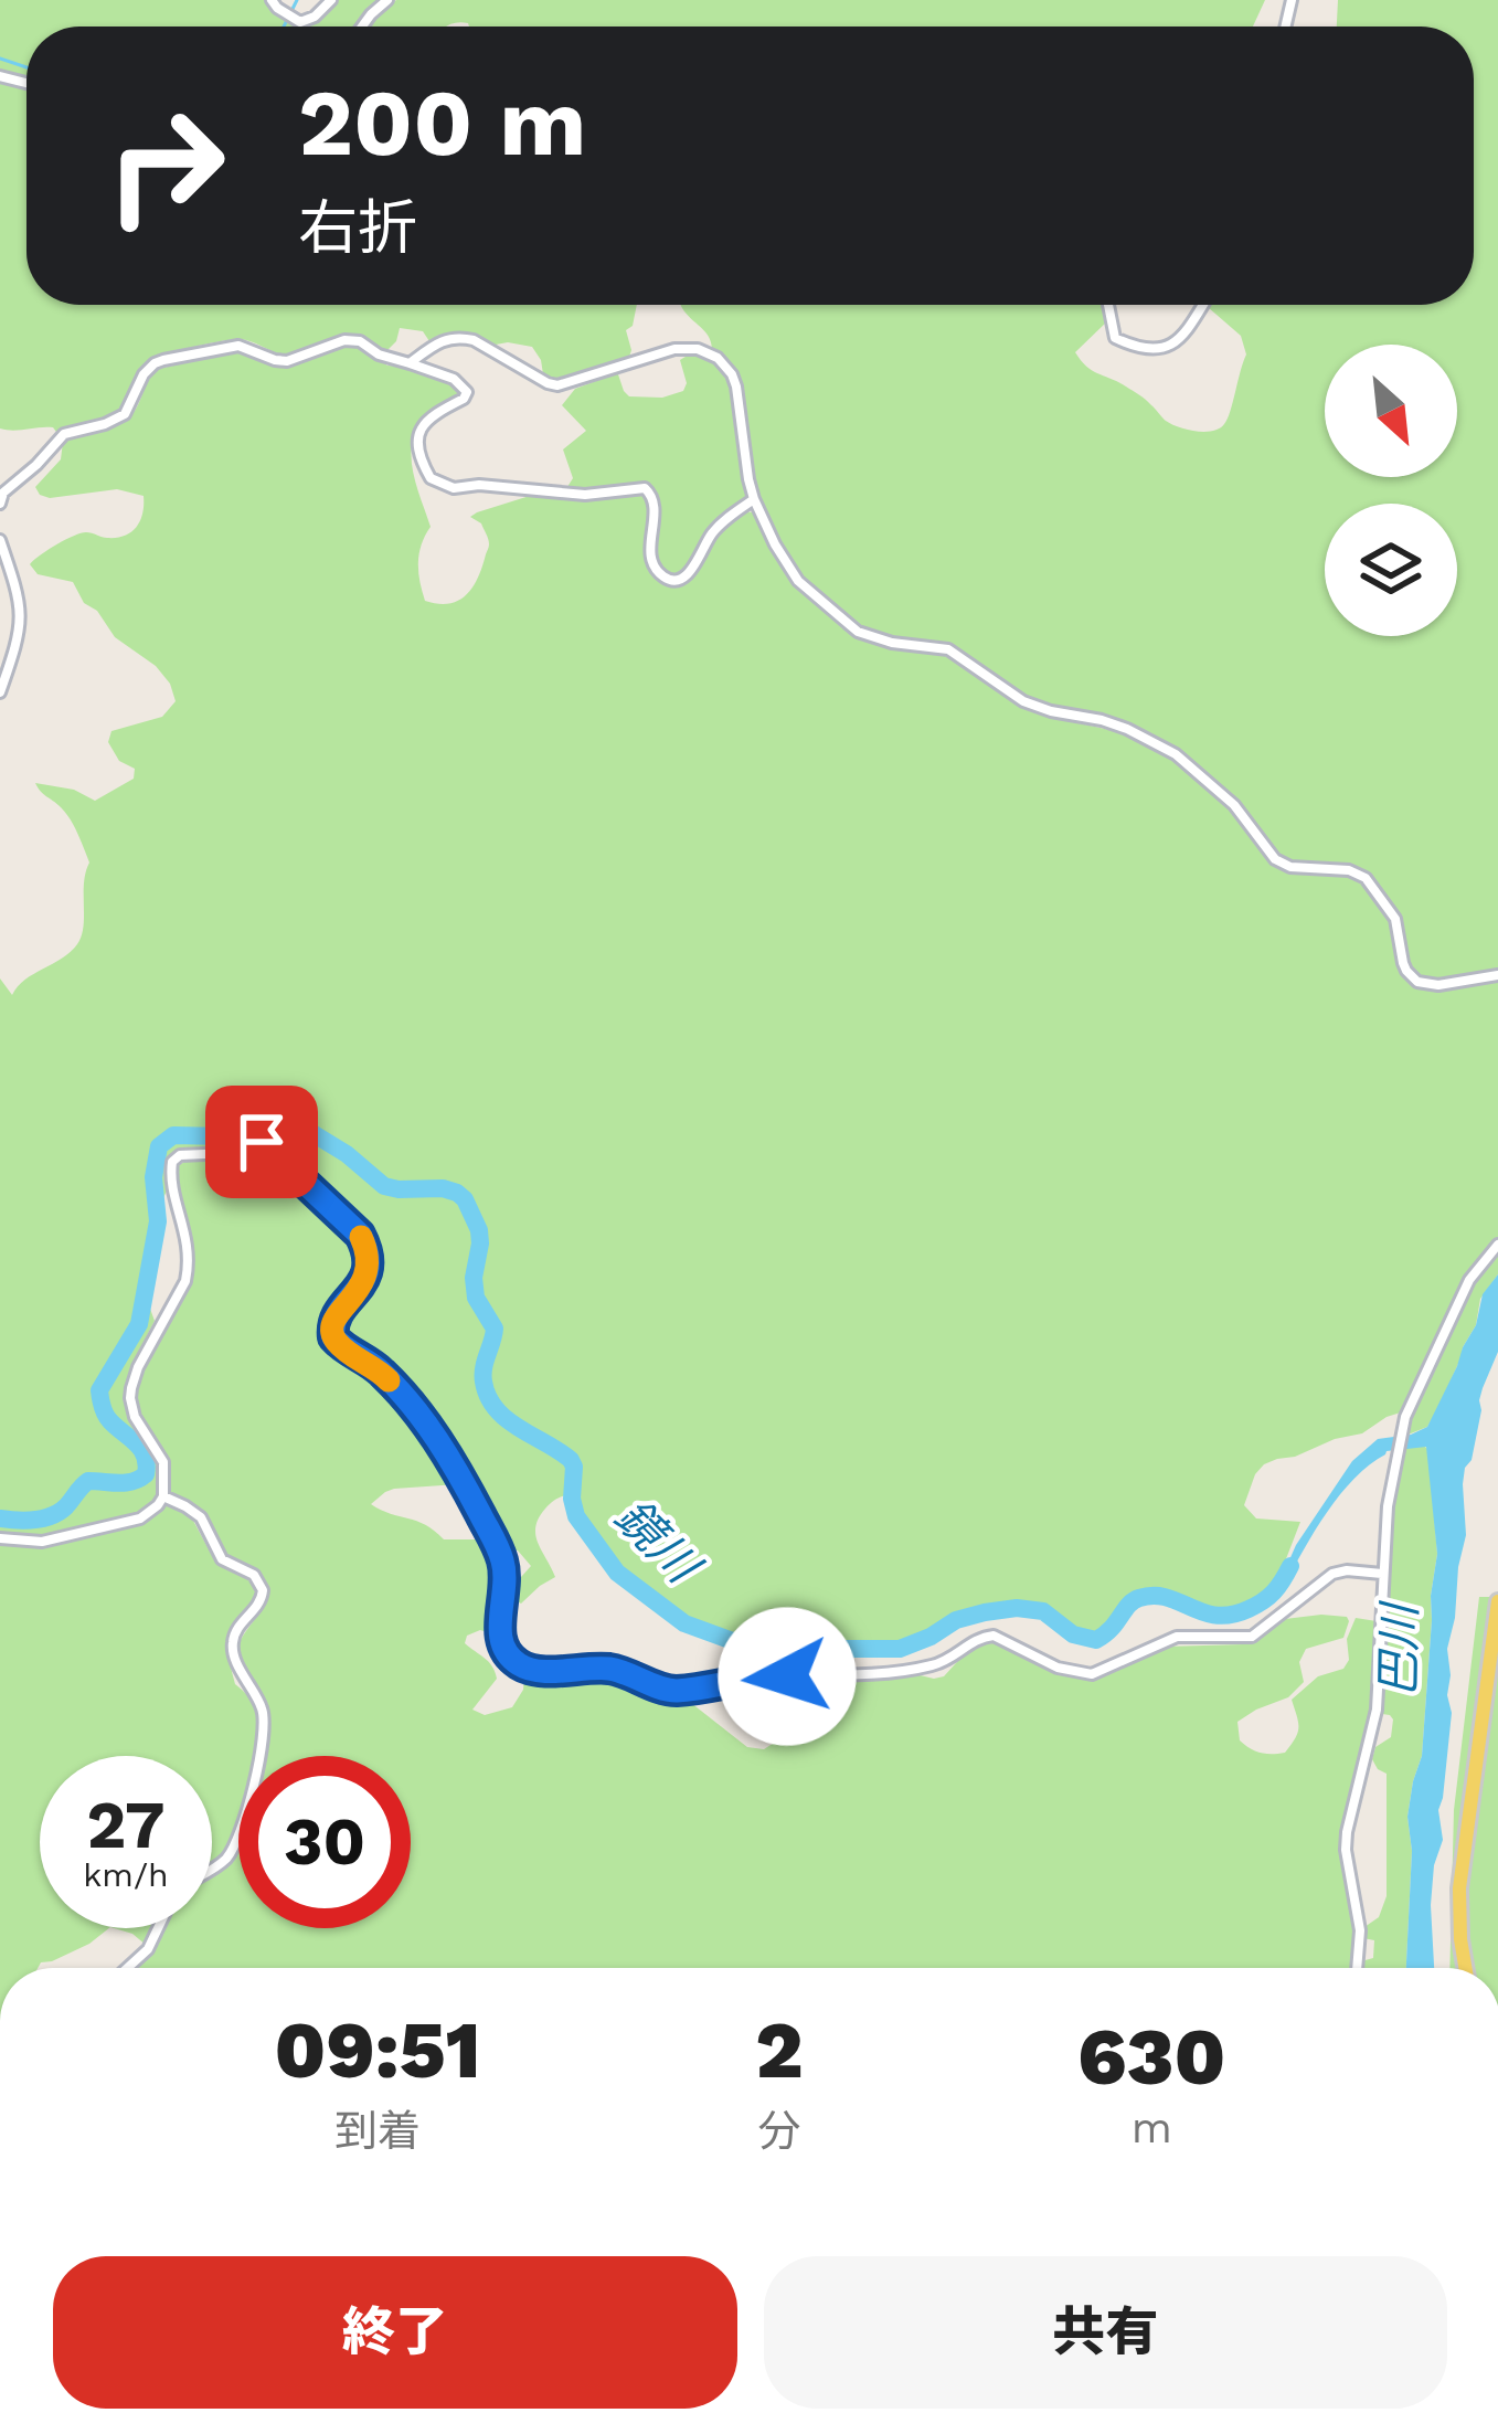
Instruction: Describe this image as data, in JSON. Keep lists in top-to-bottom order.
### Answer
{
  "water": ["鏡川", "巴川"],
  "north": "bottom right",
  "page": {
    "turn": ["200 m", "右折"],
    "speed": "27 km/h",
    "limit": "30",
    "eta": [
      "09:51",
      "到着",
      "2",
      "分",
      "630",
      "m"
    ],
    "buttons": ["終了", "共有"]
  }
}
